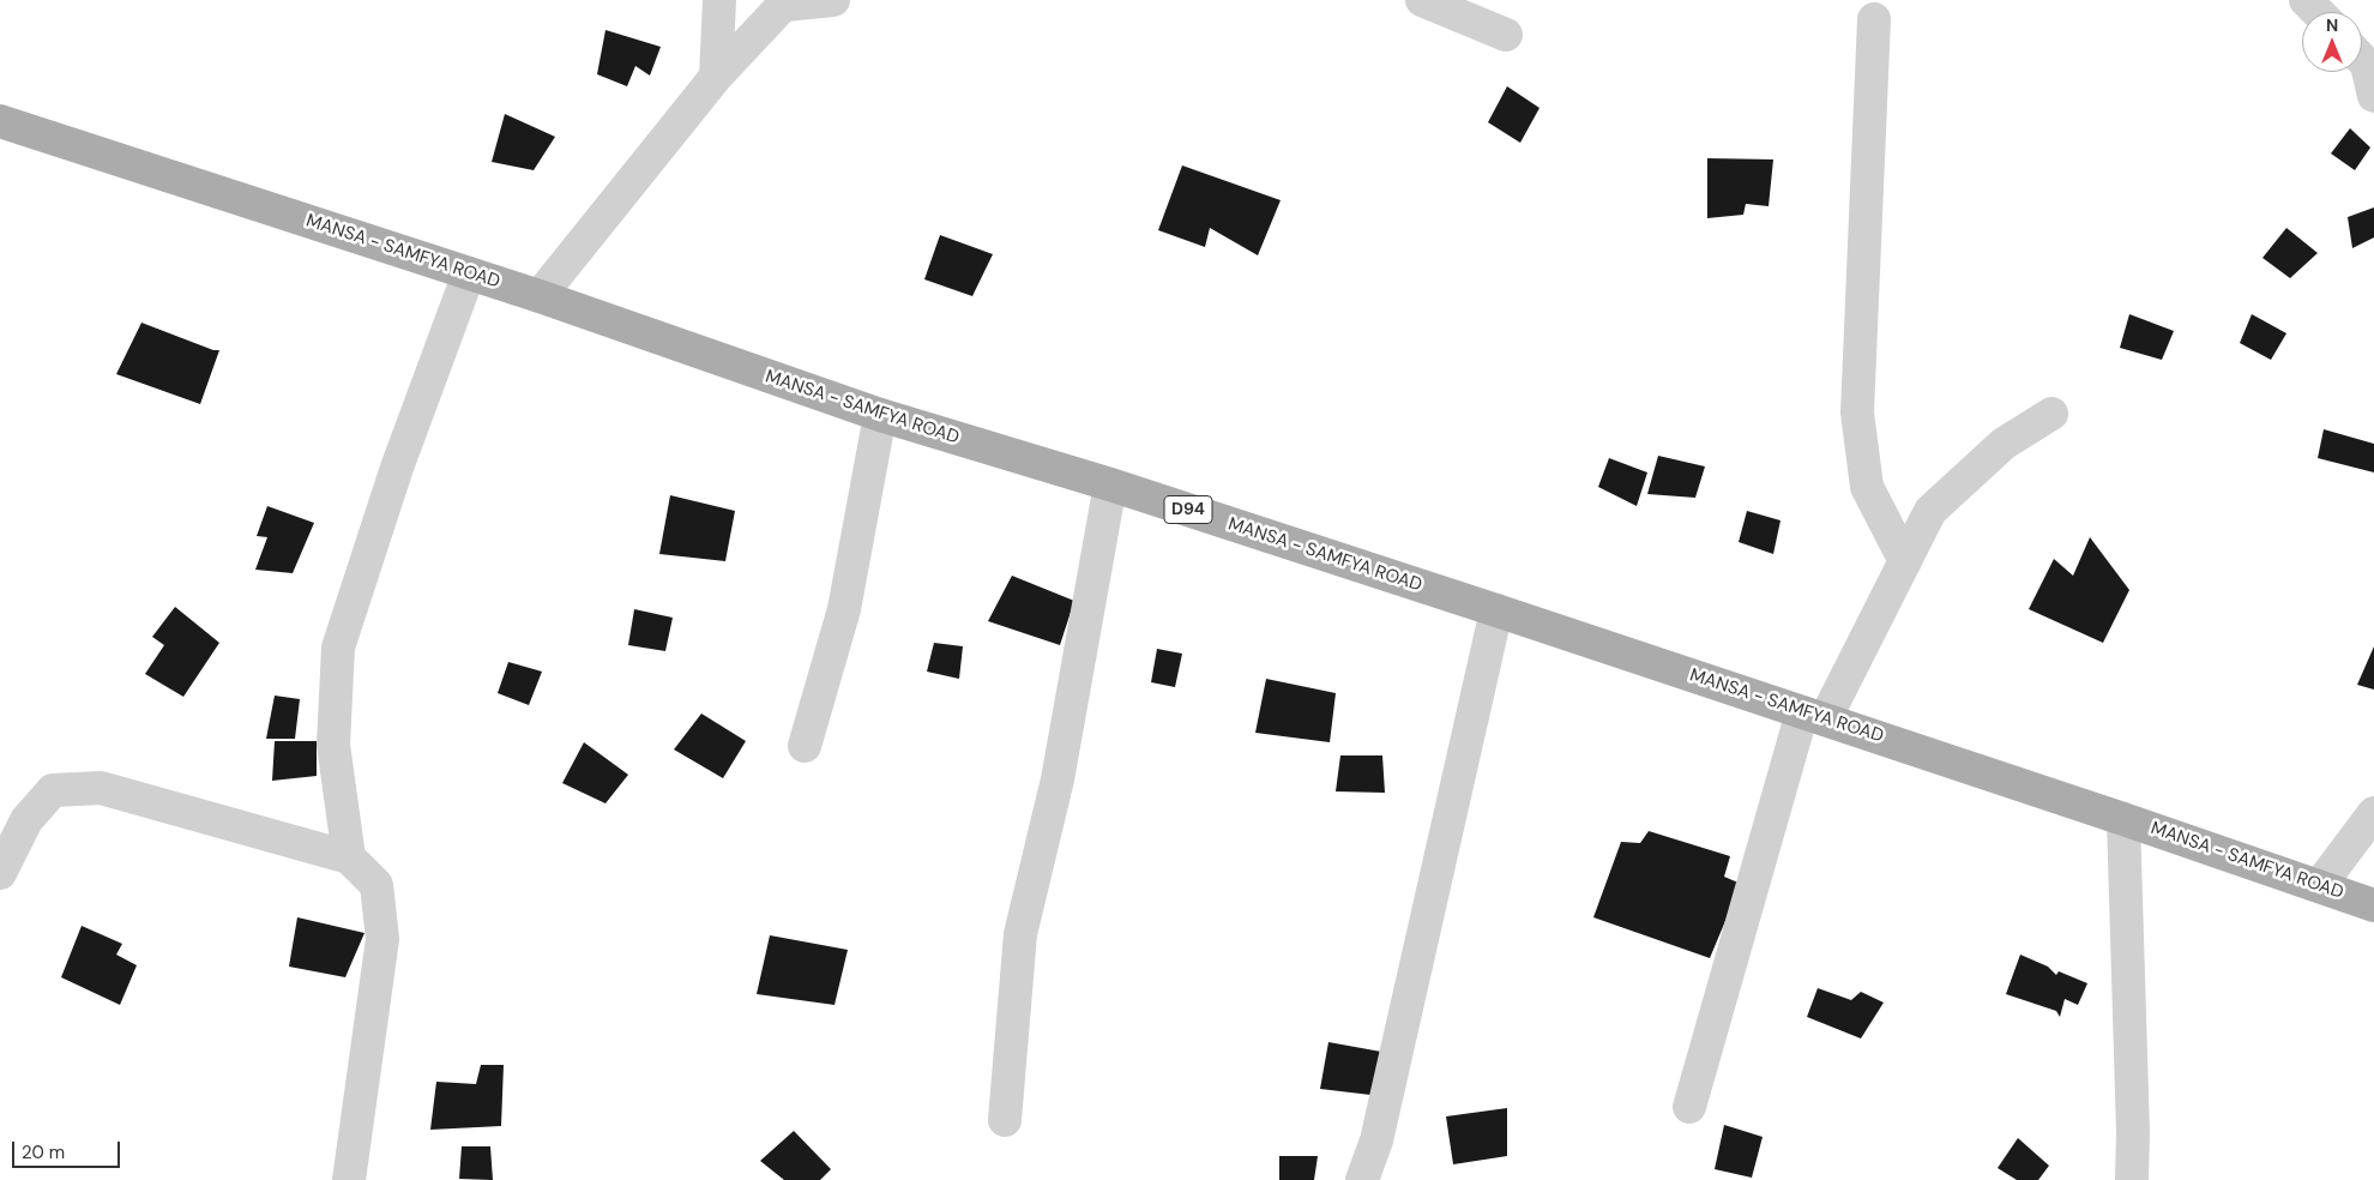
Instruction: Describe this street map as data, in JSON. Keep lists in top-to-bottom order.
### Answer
{
  "streets": {
    "main road": ["MANSA - SAMFYA ROAD", "D94"]
  },
  "scale_bar": "20 m",
  "north": "top"
}
